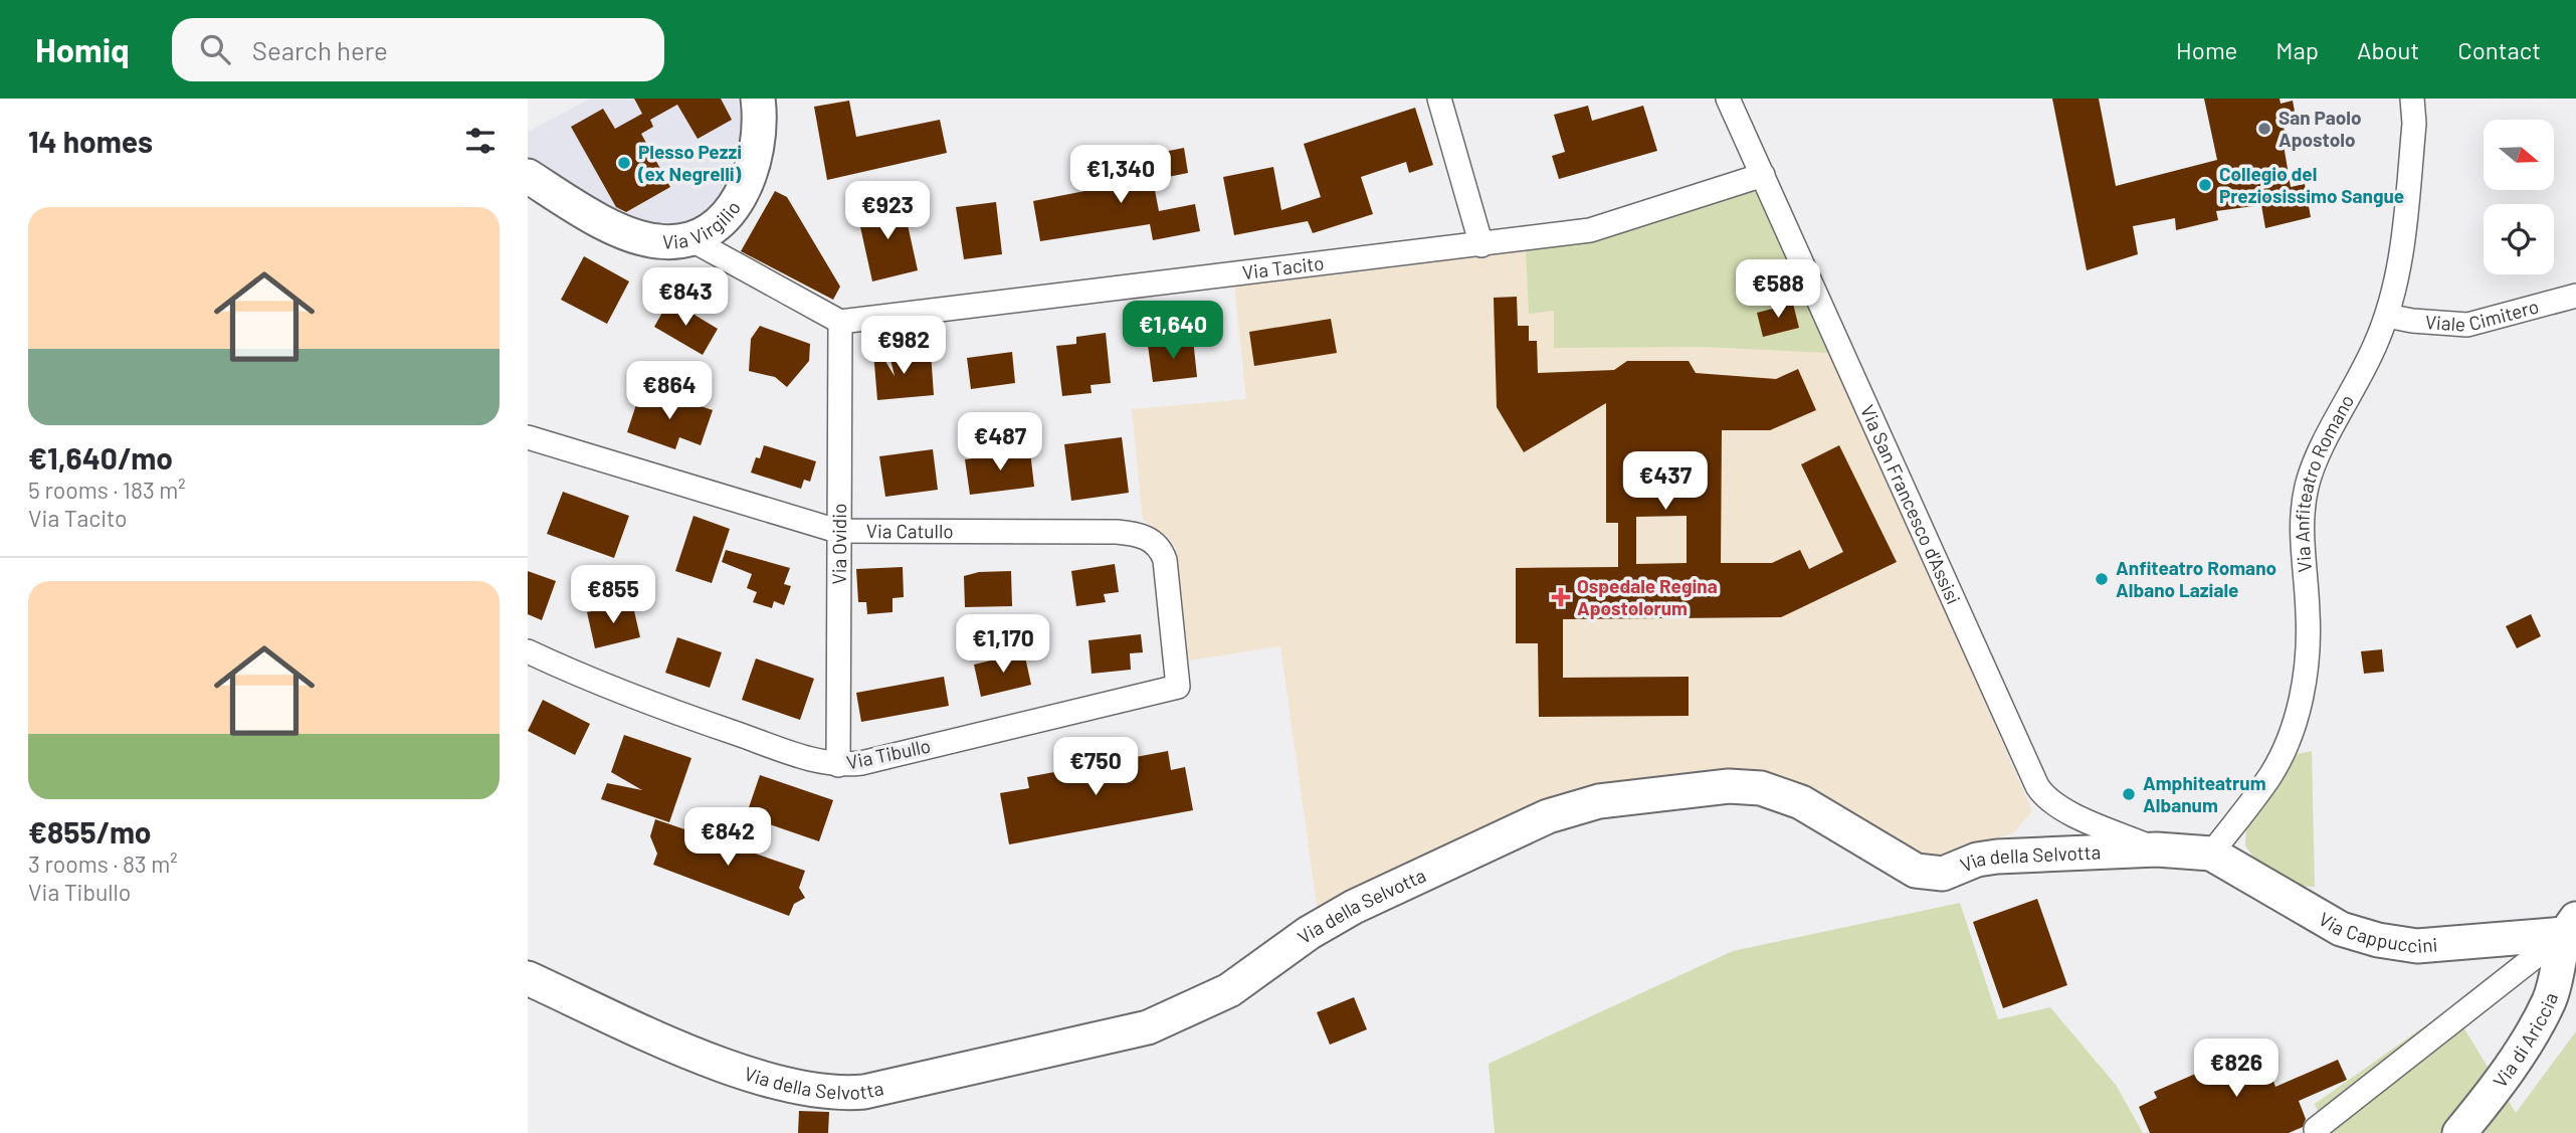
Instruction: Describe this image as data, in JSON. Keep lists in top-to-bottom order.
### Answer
{
  "streets": {
    "street": [
      "Via Virgilio",
      "Via Tacito",
      "Viale Cimitero",
      "Via Anfiteatro Romano",
      "Via San Francesco d'Assisi",
      "Via Catullo",
      "Via Ovidio",
      "Via Tibullo",
      "Via della Selvotta",
      "Via Cappuccini",
      "Via di Ariccia"
    ]
  },
  "crossings": [
    ["Via Tacito", "Via San Francesco d'Assisi"],
    ["Via Tacito", "Via Ovidio"],
    ["Viale Cimitero", "Via Anfiteatro Romano"],
    ["Via Anfiteatro Romano", "Via della Selvotta"],
    ["Via Anfiteatro Romano", "Via Cappuccini"],
    ["Via San Francesco d'Assisi", "Via della Selvotta"],
    ["Via Catullo", "Via Ovidio"],
    ["Via Catullo", "Via Tibullo"],
    ["Via Ovidio", "Via Tibullo"],
    ["Via della Selvotta", "Via Cappuccini"],
    ["Via Cappuccini", "Via di Ariccia"]
  ],
  "places": {
    "other": [
      "San Paolo Apostolo",
      "Plesso Pezzi (ex Negrelli)",
      "Collegio del Preziosissimo Sangue",
      "Anfiteatro Romano Albano Laziale",
      "Amphiteatrum Albanum"
    ],
    "health": ["Ospedale Regina Apostolorum"]
  },
  "north": "right",
  "page": {
    "header": "Homiq",
    "search": "Search here",
    "nav": [
      "Home",
      "Map",
      "About",
      "Contact"
    ],
    "heading": "14 homes",
    "price": [
      "€1,340",
      "€923",
      "€588",
      "€843",
      "€1,640",
      "€982",
      "€864",
      "€487",
      "€437",
      "€855",
      "€1,170",
      "€750",
      "€842",
      "€826"
    ],
    "list": [
      {
        "name": "€1,640/mo",
        "note": "5 rooms · 183 m² · Via Tacito"
      },
      {
        "name": "€855/mo",
        "note": "3 rooms · 83 m² · Via Tibullo"
      }
    ]
  }
}
